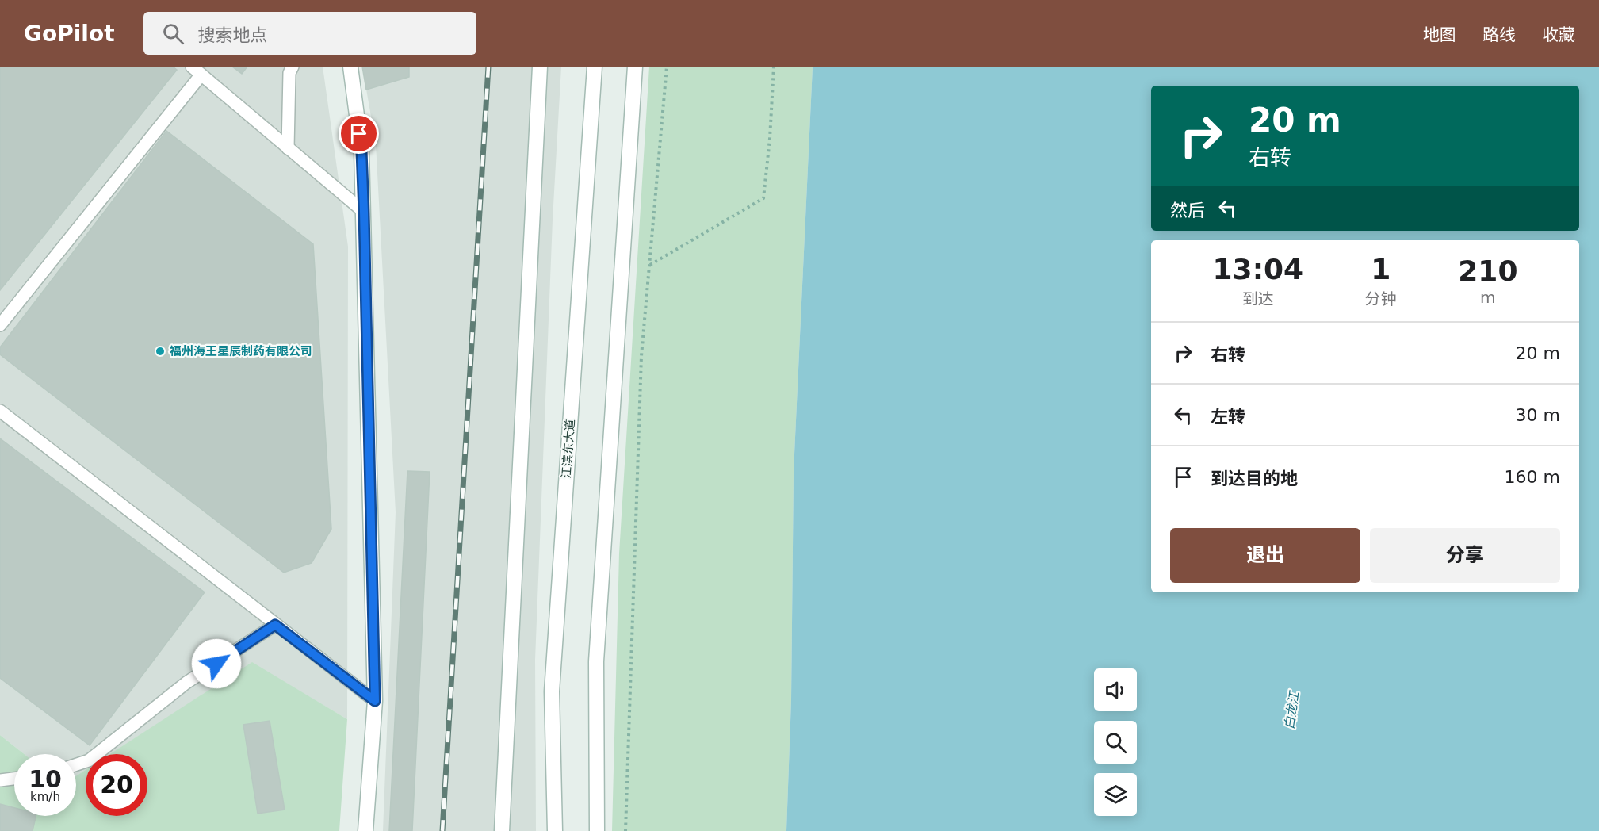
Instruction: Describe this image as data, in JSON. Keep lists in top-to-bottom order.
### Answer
{
  "streets": {
    "street": ["江滨东大道"]
  },
  "water": ["白龙江"],
  "places": ["福州海王星辰制药有限公司"],
  "page": {
    "header": "GoPilot",
    "search": "搜索地点",
    "nav": ["地图", "路线", "收藏"],
    "turn": ["20 m", "右转"],
    "then": "然后",
    "eta": [
      "13:04",
      "到达",
      "1",
      "分钟",
      "210",
      "m"
    ],
    "list": [
      {
        "name": "右转",
        "value": "20 m"
      },
      {
        "name": "左转",
        "value": "30 m"
      },
      {
        "name": "到达目的地",
        "value": "160 m"
      }
    ],
    "buttons": ["退出", "分享"],
    "speed": "10 km/h",
    "limit": "20"
  }
}
